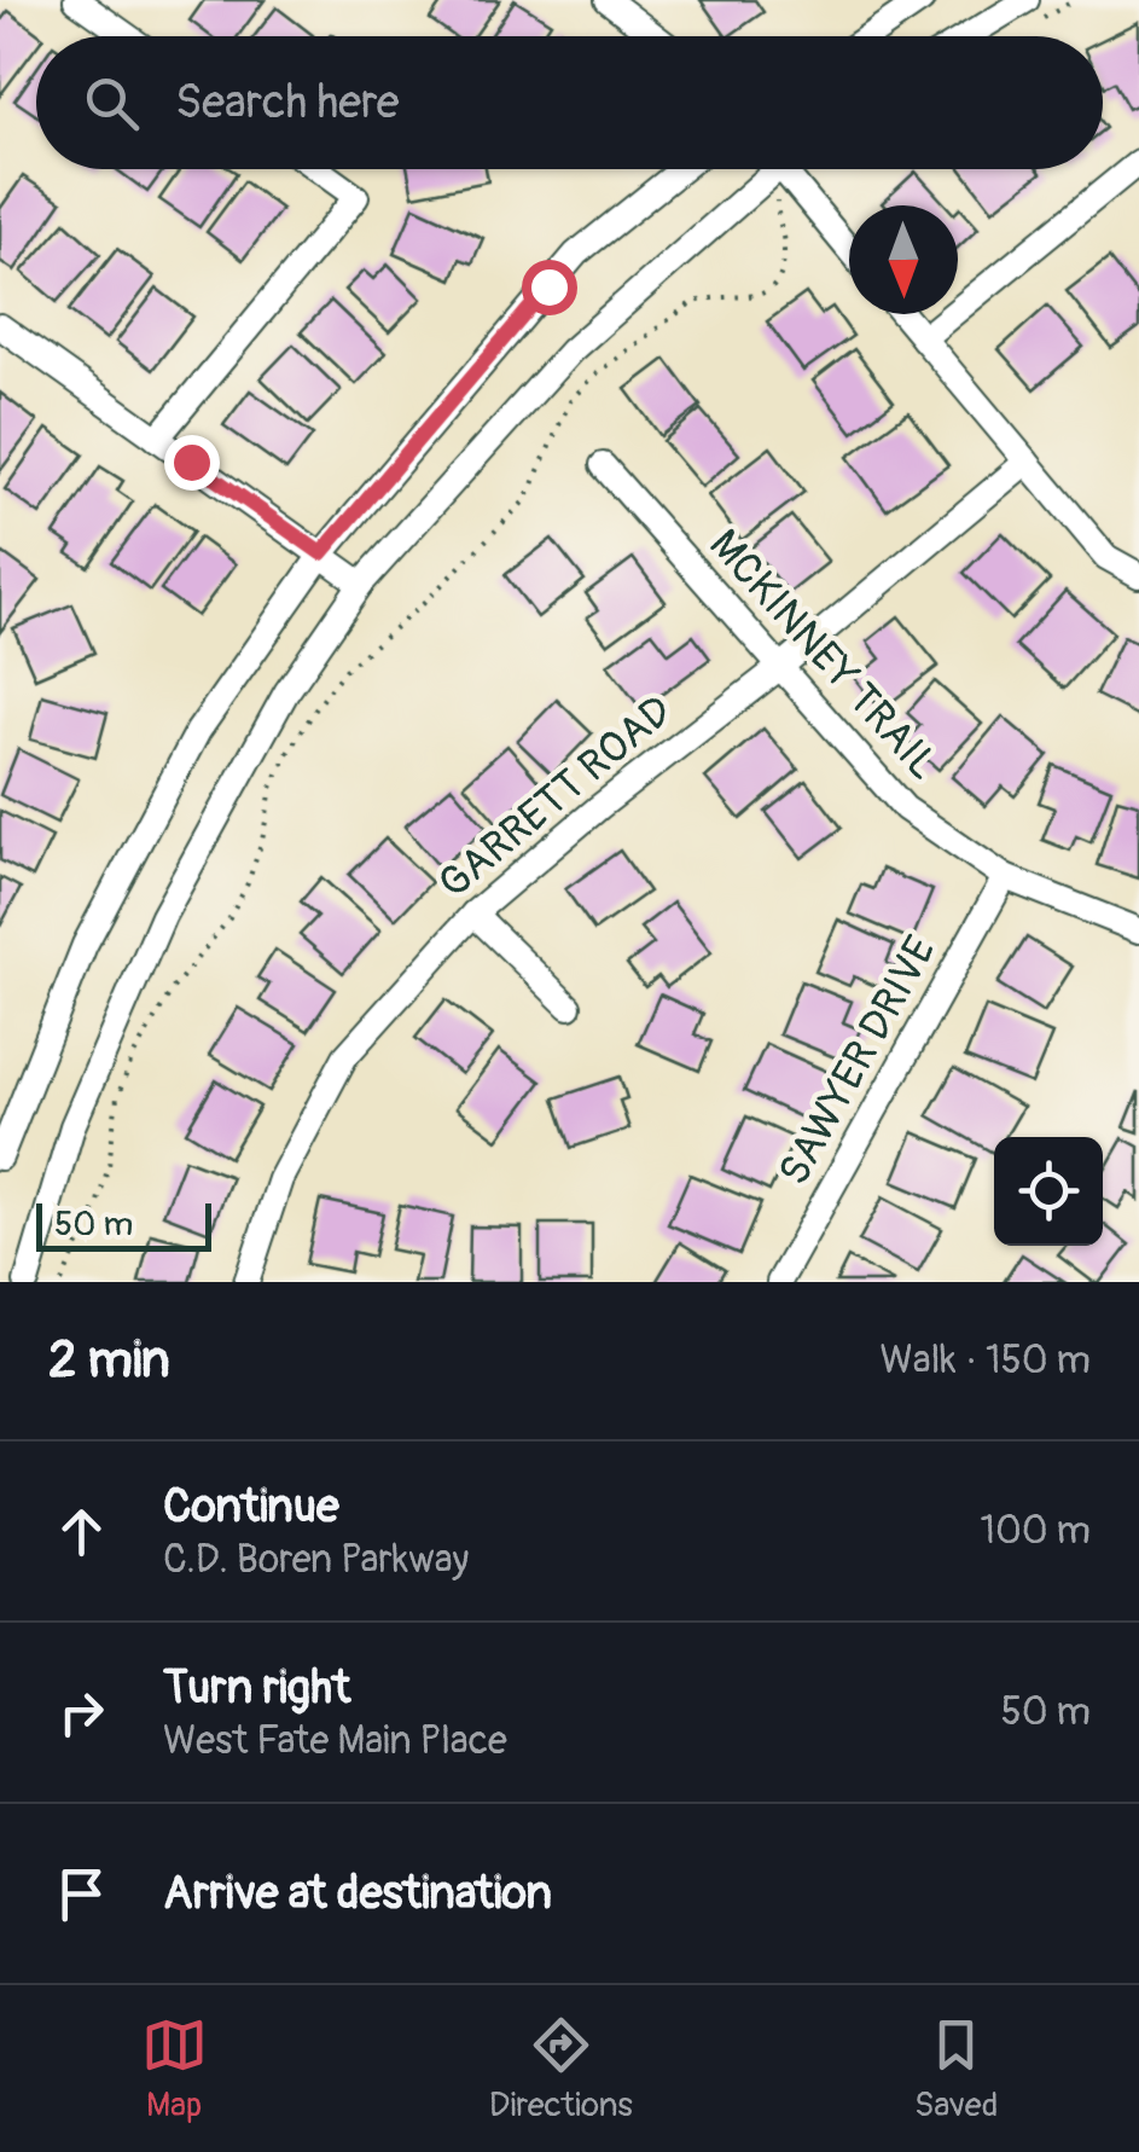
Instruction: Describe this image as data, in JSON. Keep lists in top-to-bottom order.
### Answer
{
  "streets": {
    "street": ["MCKINNEY TRAIL", "GARRETT ROAD", "SAWYER DRIVE"]
  },
  "crossings": [
    ["MCKINNEY TRAIL", "GARRETT ROAD"],
    ["MCKINNEY TRAIL", "SAWYER DRIVE"]
  ],
  "scale_bar": "50 m",
  "north": "bottom",
  "page": {
    "search": "Search here",
    "scale": "50 m",
    "heading": ["2 min", "Walk · 150 m"],
    "list": [
      ["Continue", "C.D. Boren Parkway", "100 m"],
      ["Turn right", "West Fate Main Place", "50 m"],
      "Arrive at destination"
    ],
    "nav": ["Map", "Directions", "Saved"]
  }
}
